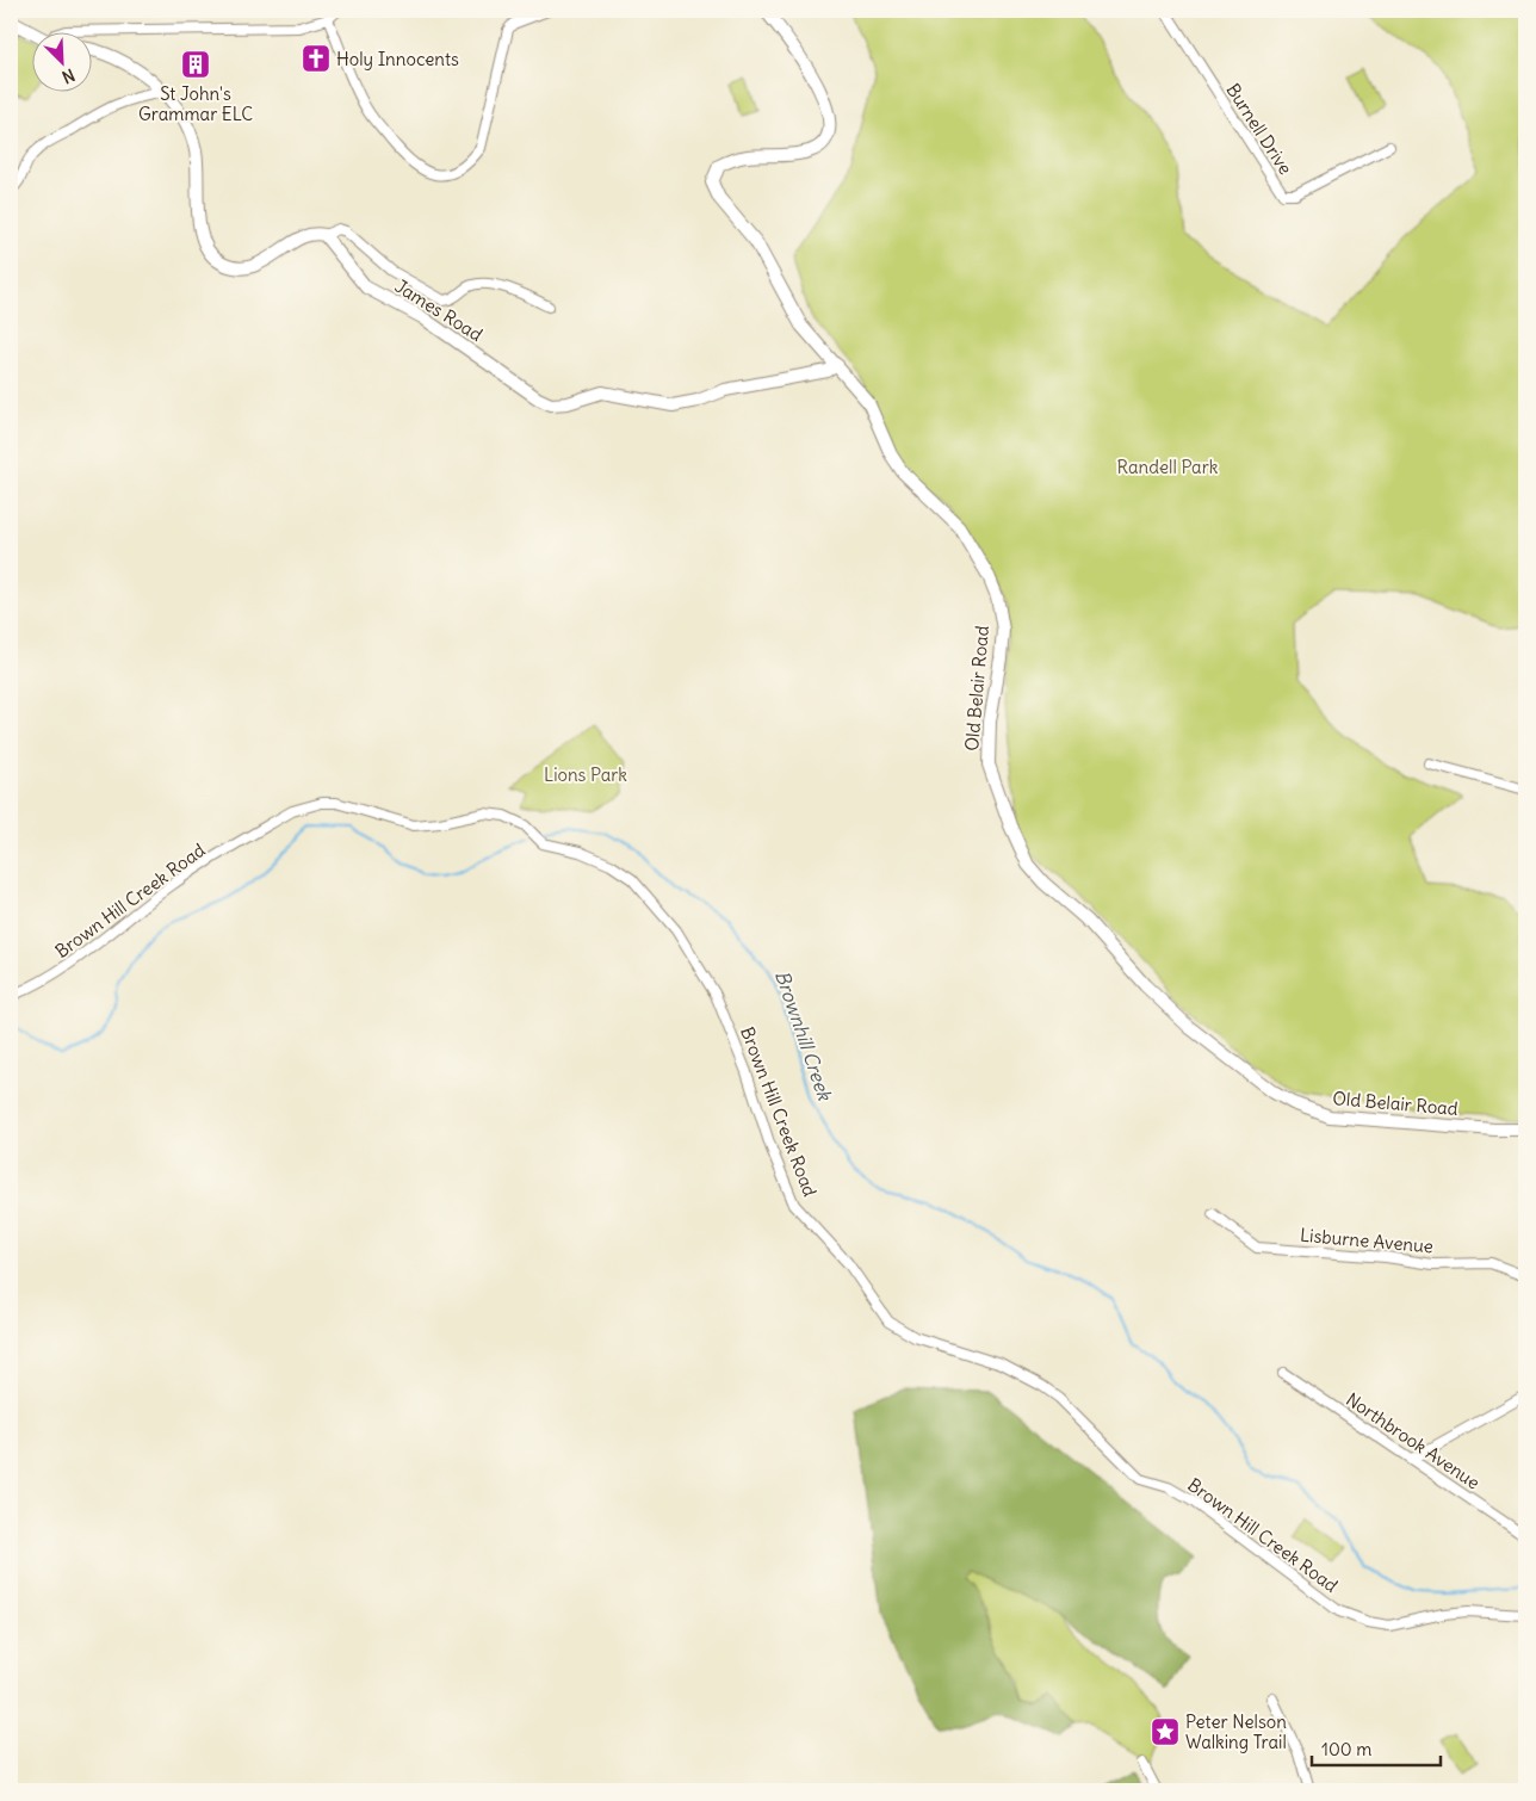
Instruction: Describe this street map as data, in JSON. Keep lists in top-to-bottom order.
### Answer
{
  "streets": {
    "main road": ["James Road", "Old Belair Road"],
    "street": [
      "Burnell Drive",
      "Brown Hill Creek Road",
      "Lisburne Avenue",
      "Northbrook Avenue"
    ]
  },
  "crossings": [
    ["James Road", "Old Belair Road"]
  ],
  "water": ["Brownhill Creek"],
  "parks": ["Randell Park", "Lions Park"],
  "places": {
    "church": ["Holy Innocents"],
    "building": ["St John's Grammar ELC"],
    "place": ["Peter Nelson Walking Trail"]
  },
  "scale_bar": "100 m",
  "north": "bottom right"
}
